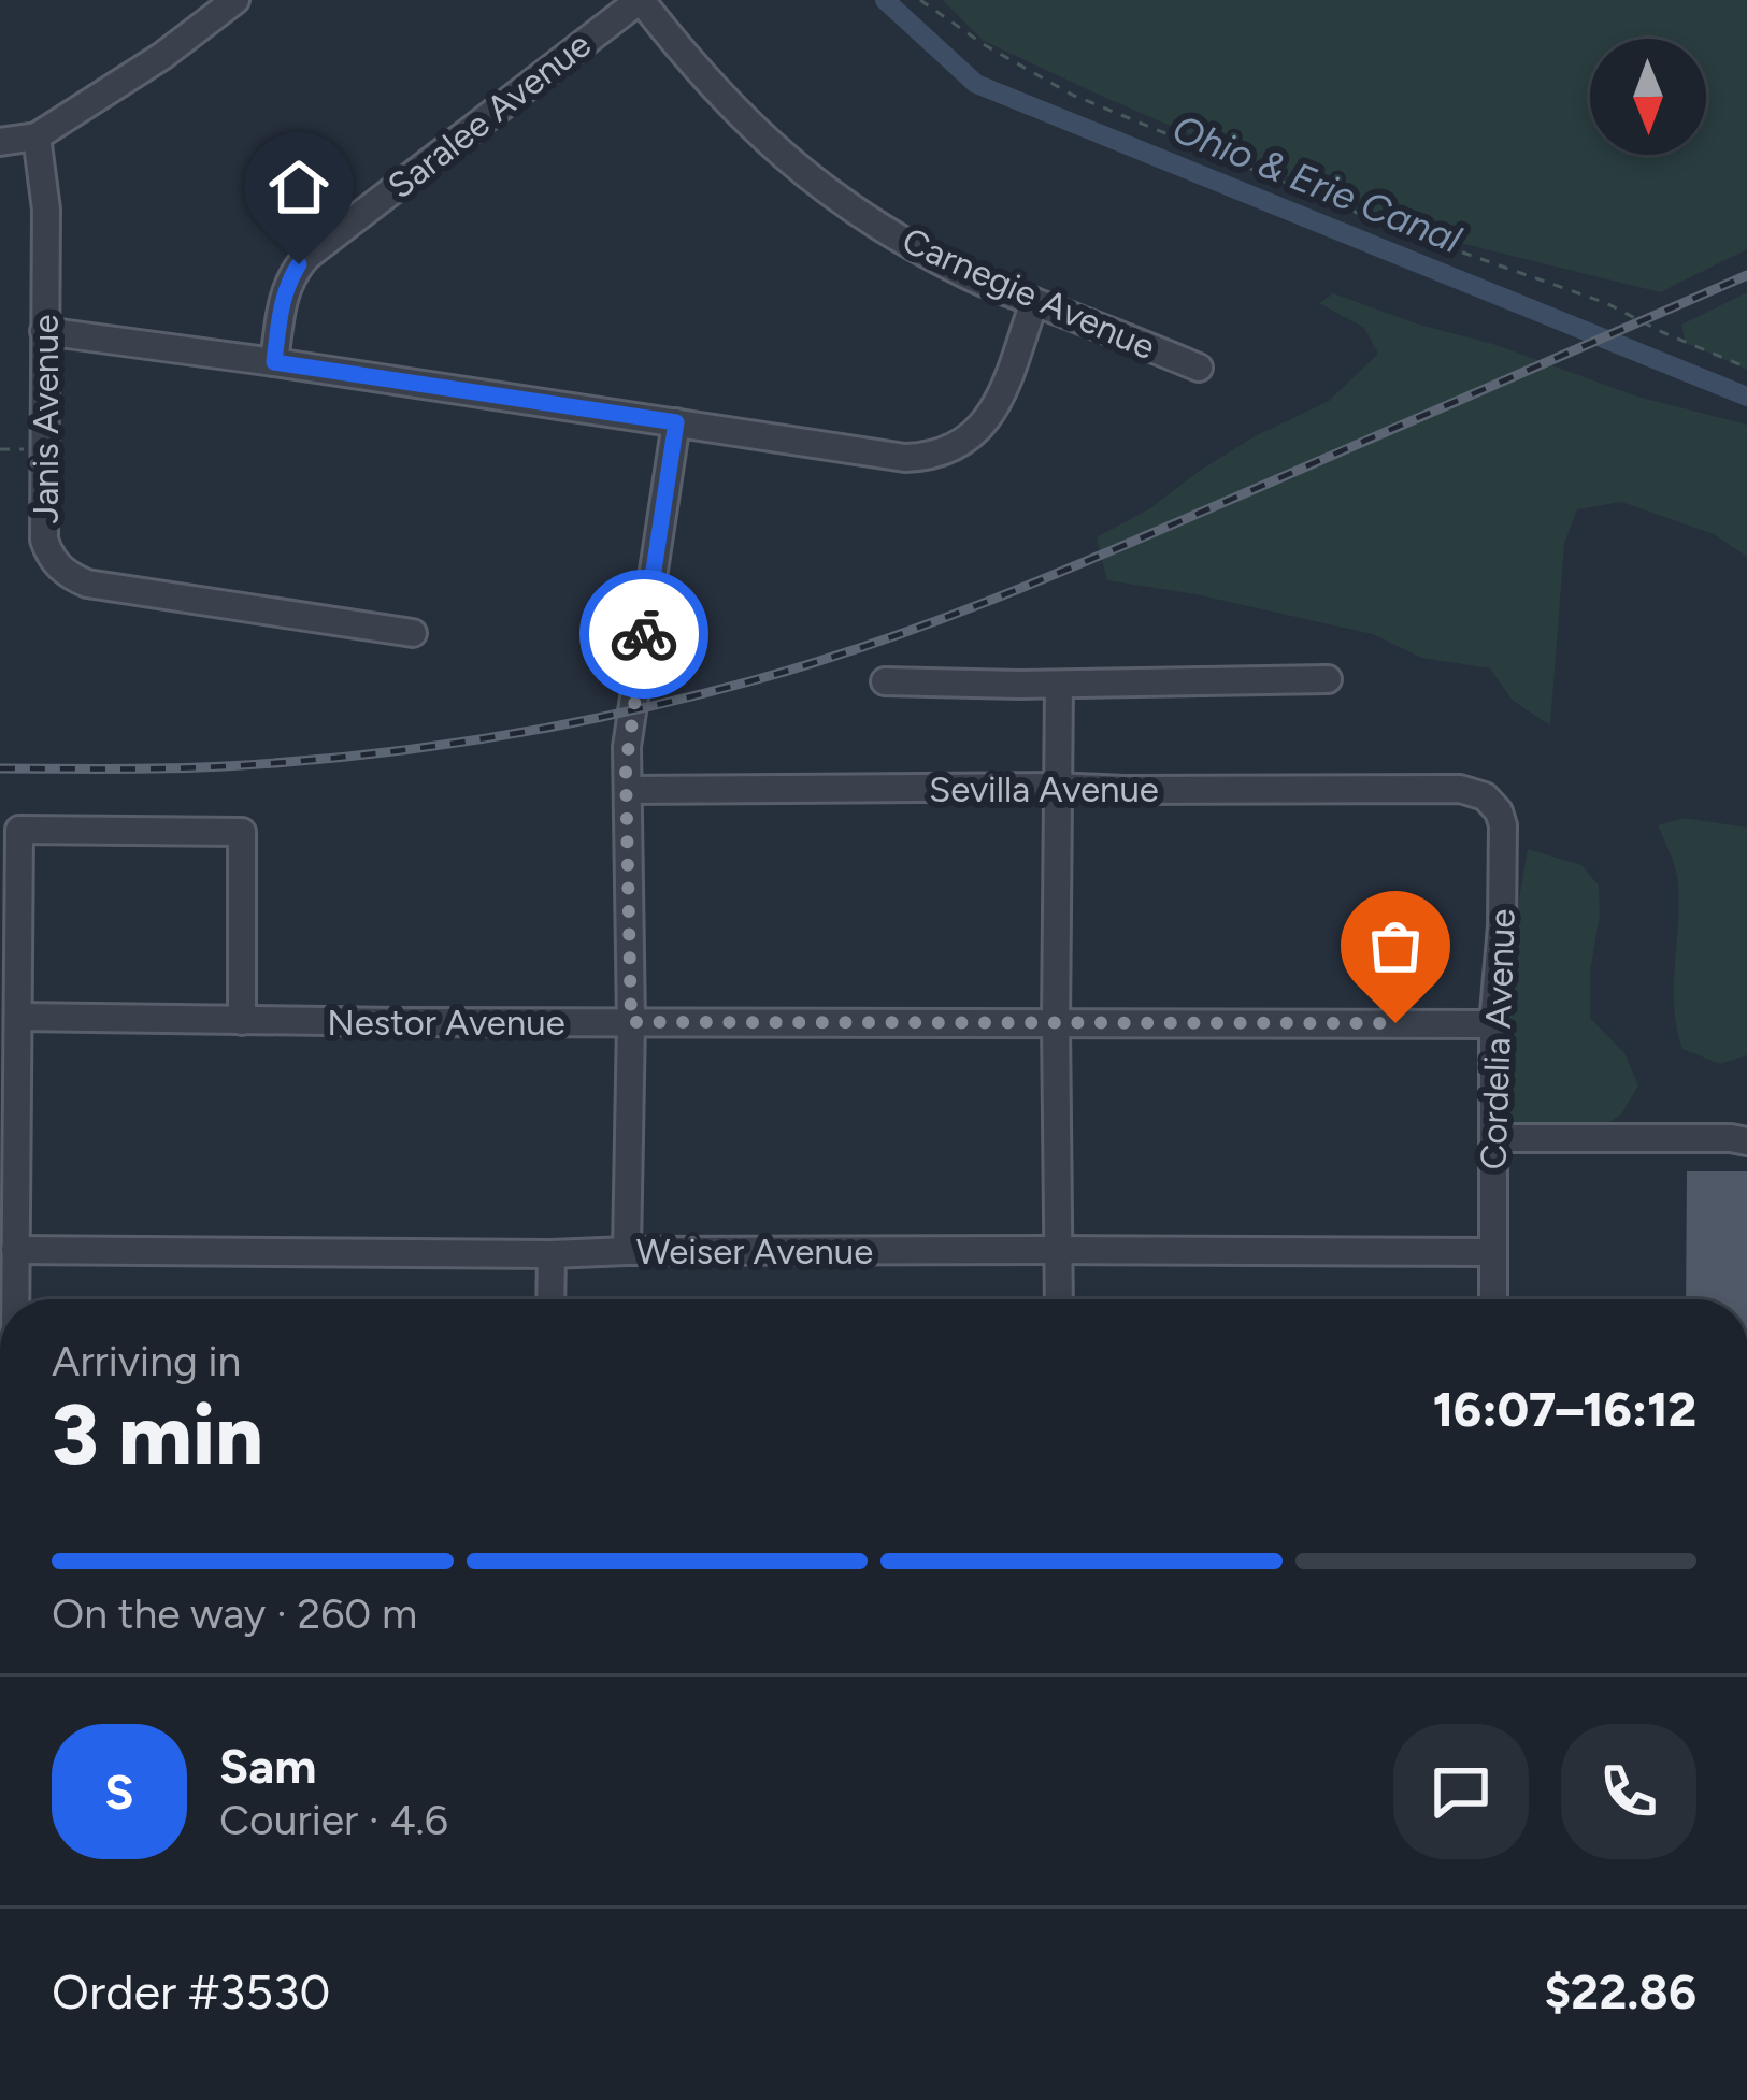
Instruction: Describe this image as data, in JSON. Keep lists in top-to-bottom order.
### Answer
{
  "streets": {
    "street": [
      "Saralee Avenue",
      "Carnegie Avenue",
      "Janis Avenue",
      "Sevilla Avenue",
      "Nestor Avenue",
      "Cordelia Avenue",
      "Weiser Avenue"
    ]
  },
  "crossings": [
    ["Saralee Avenue", "Carnegie Avenue"],
    ["Sevilla Avenue", "Cordelia Avenue"],
    ["Nestor Avenue", "Cordelia Avenue"],
    ["Cordelia Avenue", "Weiser Avenue"]
  ],
  "water": ["Ohio & Erie Canal"],
  "north": "bottom",
  "page": {
    "heading": ["3 min", "Arriving in", "16:07–16:12"],
    "panel": [
      "Sam",
      "Courier · 4.6",
      "Order #3530",
      "$22.86"
    ],
    "bar": "On the way · 260 m",
    "round": "S"
  }
}
